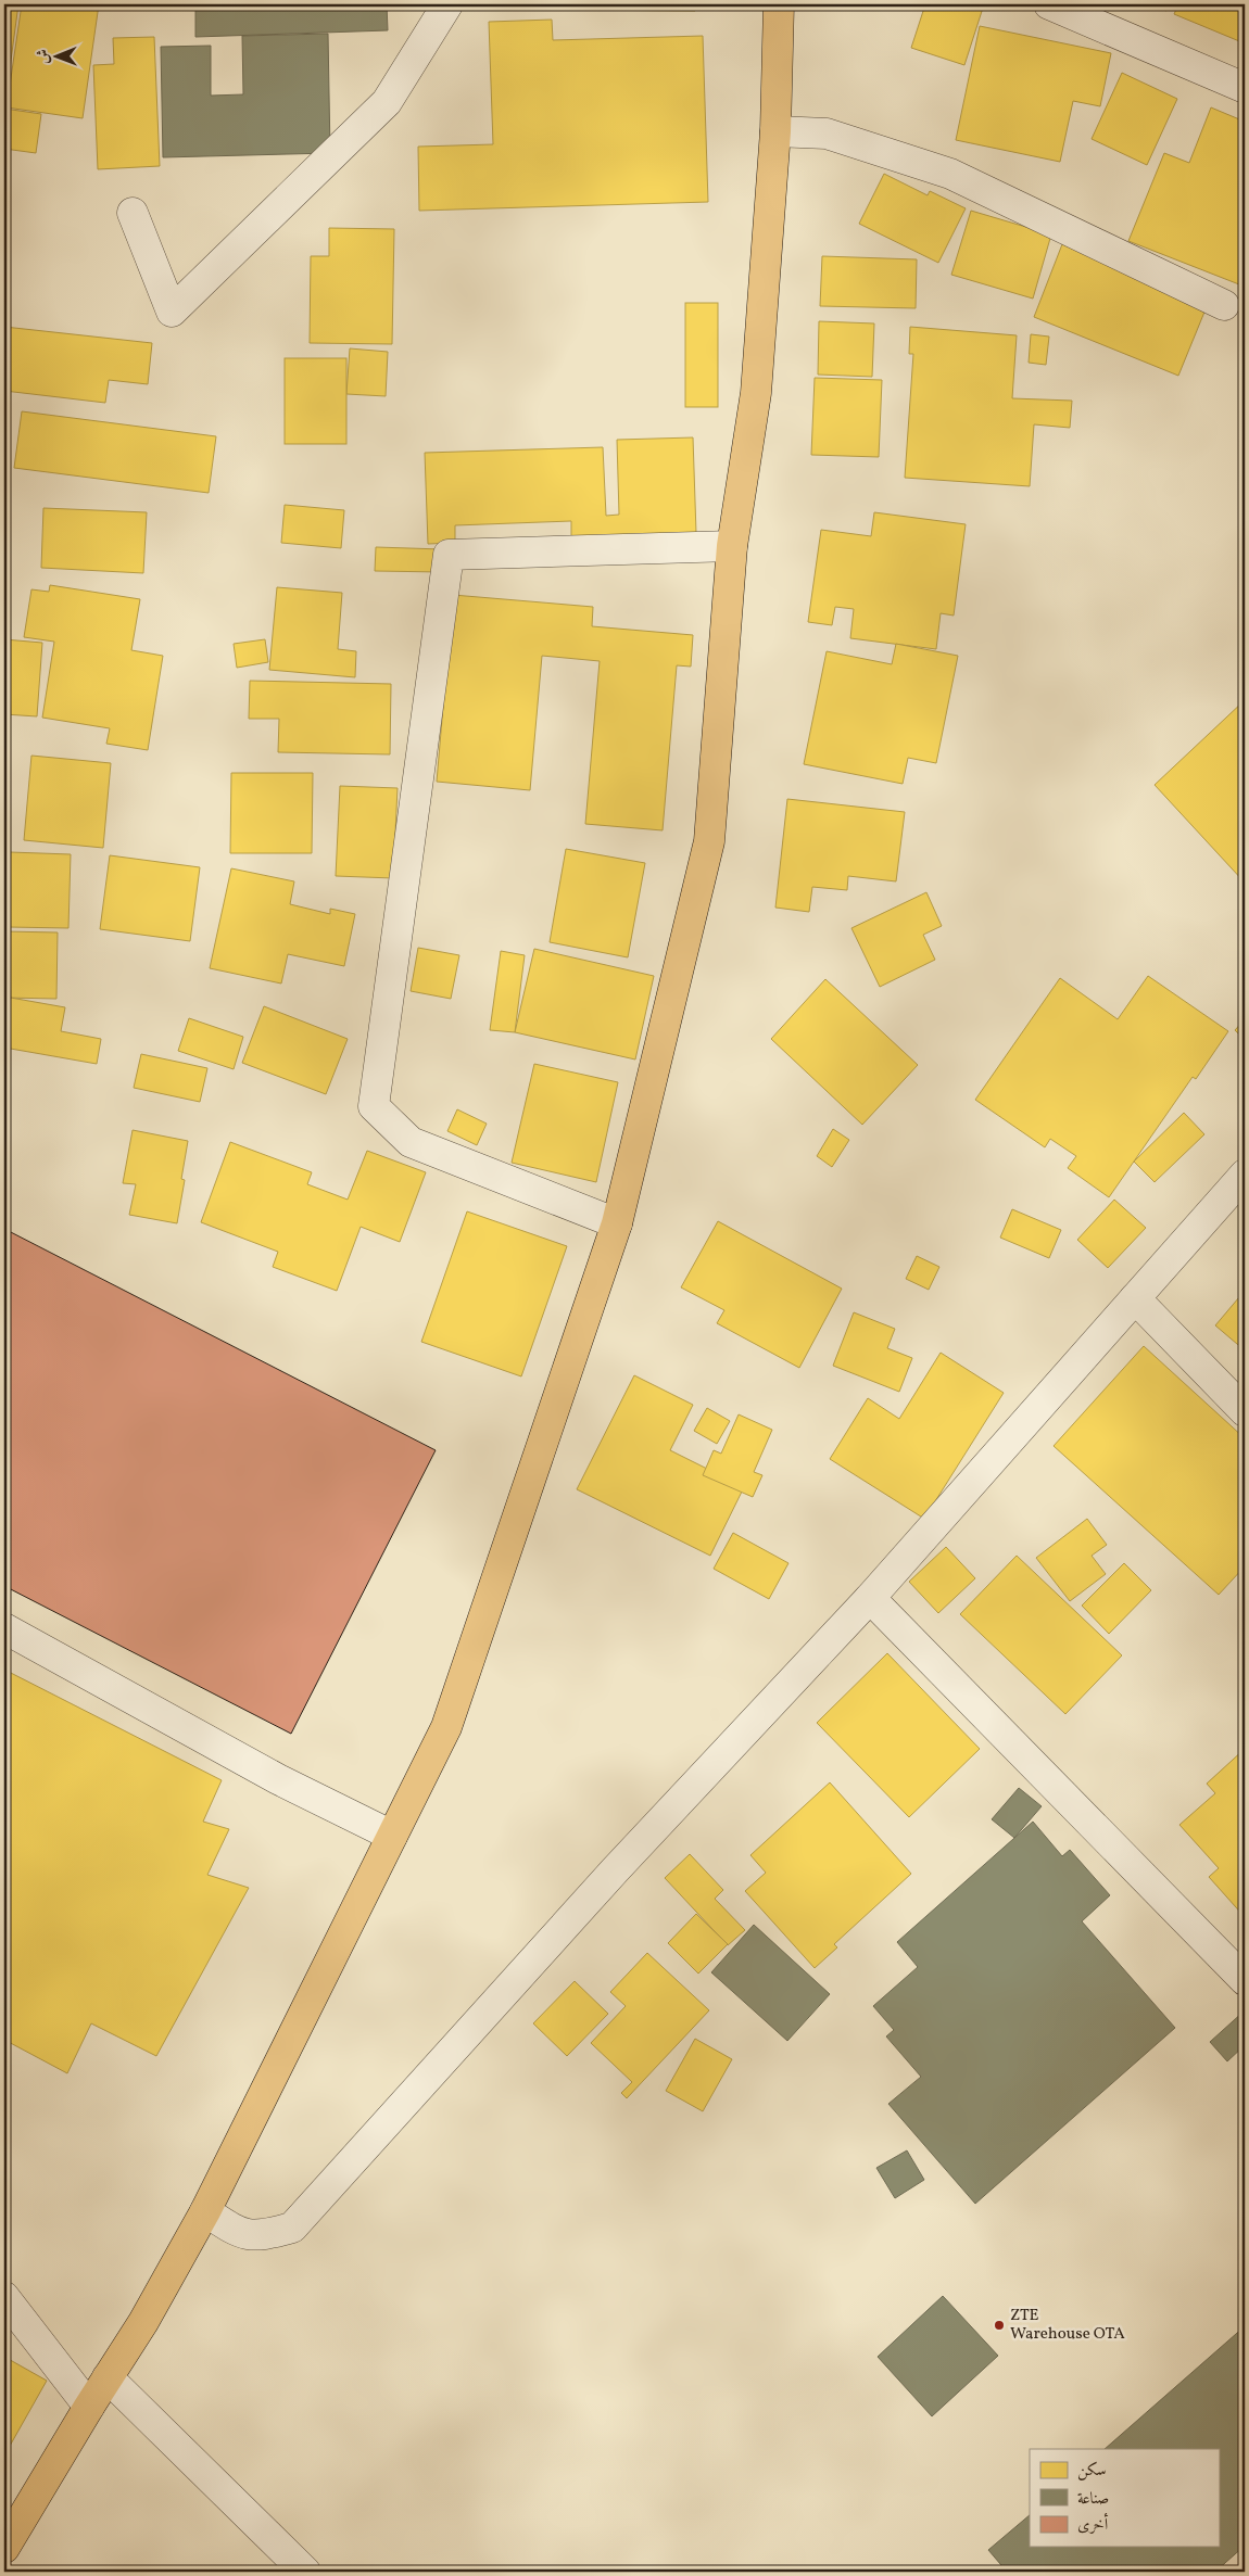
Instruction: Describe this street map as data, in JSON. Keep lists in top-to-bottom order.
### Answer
{
  "places": ["ZTE Warehouse OTA"],
  "legend": ["سكن", "صناعة", "أخرى"],
  "north": "left"
}
